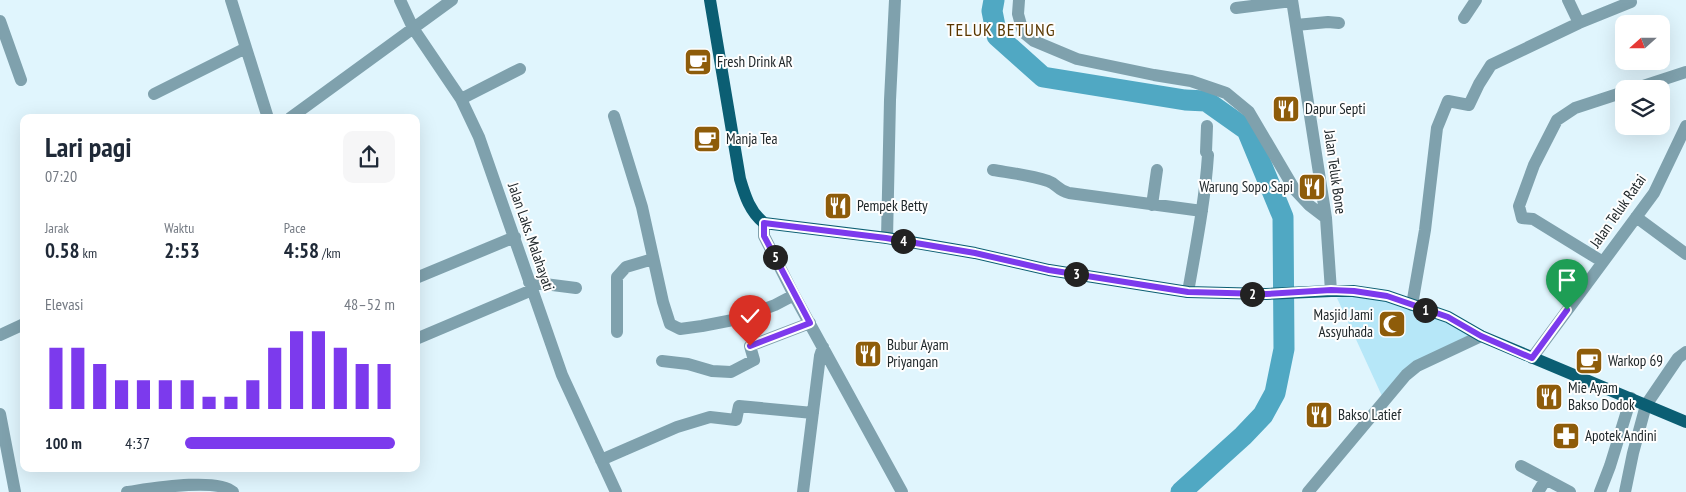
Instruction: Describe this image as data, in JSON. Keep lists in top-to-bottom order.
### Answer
{
  "streets": {
    "street": ["Jalan Teluk Bone", "Jalan Teluk Ratai", "Jalan Laks. Malahayati"]
  },
  "districts": ["TELUK BETUNG"],
  "places": {
    "cafe": ["Fresh Drink AR", "Manja Tea", "Warkop 69"],
    "restaurant": [
      "Dapur Septi",
      "Warung Sopo Sapi",
      "Pempek Betty",
      "Bubur Ayam Priyangan",
      "Mie Ayam Bakso Dodok",
      "Bakso Latief"
    ],
    "mosque": ["Masjid Jami Assyuhada"],
    "pharmacy": ["Apotek Andini"]
  },
  "north": "left",
  "page": {
    "heading": ["Lari pagi", "07:20"],
    "stats": [
      ["Jarak", "0.58 km"],
      ["Waktu", "2:53"],
      ["Pace", "4:58 /km"]
    ],
    "pins": [
      "4",
      "5",
      "3",
      "2",
      "1"
    ],
    "chart": ["Elevasi", "48–52 m"],
    "list": [
      {
        "name": "100 m",
        "note": "4:37"
      }
    ]
  }
}
